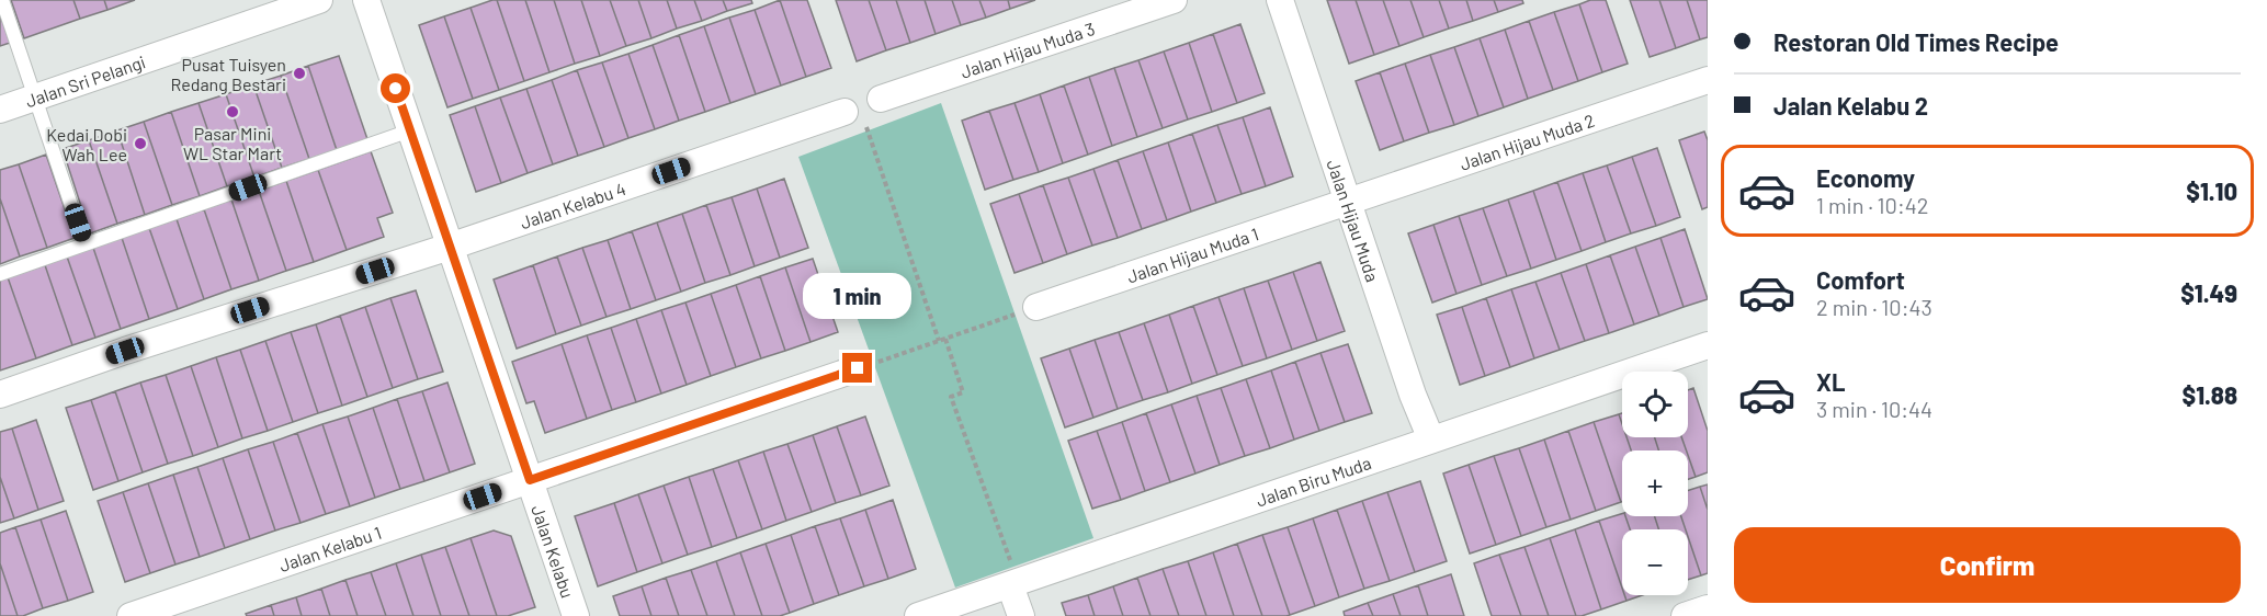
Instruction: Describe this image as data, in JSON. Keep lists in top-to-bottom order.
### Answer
{
  "streets": {
    "street": [
      "Jalan Hijau Muda 3",
      "Jalan Sri Pelangi",
      "Jalan Hijau Muda 2",
      "Jalan Kelabu 4",
      "Jalan Hijau Muda",
      "Jalan Hijau Muda 1",
      "Jalan Biru Muda",
      "Jalan Kelabu 1",
      "Jalan Kelabu"
    ]
  },
  "crossings": [
    ["Jalan Hijau Muda 2", "Jalan Hijau Muda"],
    ["Jalan Hijau Muda 2", "Jalan Hijau Muda 1"],
    ["Jalan Kelabu 4", "Jalan Kelabu"],
    ["Jalan Hijau Muda", "Jalan Hijau Muda 1"],
    ["Jalan Hijau Muda", "Jalan Biru Muda"],
    ["Jalan Kelabu 1", "Jalan Kelabu"]
  ],
  "places": ["Pusat Tuisyen Redang Bestari", "Pasar Mini WL Star Mart", "Kedai Dobi Wah Lee"],
  "page": {
    "banner": ["Restoran Old Times Recipe", "Jalan Kelabu 2"],
    "list": [
      {
        "name": "Economy",
        "note": "1 min · 10:42",
        "value": "$1.10"
      },
      {
        "name": "Comfort",
        "note": "2 min · 10:43",
        "value": "$1.49"
      },
      {
        "name": "XL",
        "note": "3 min · 10:44",
        "value": "$1.88"
      }
    ],
    "bubble": "1 min",
    "map_buttons": ["+", "−"],
    "buttons": "Confirm"
  }
}
